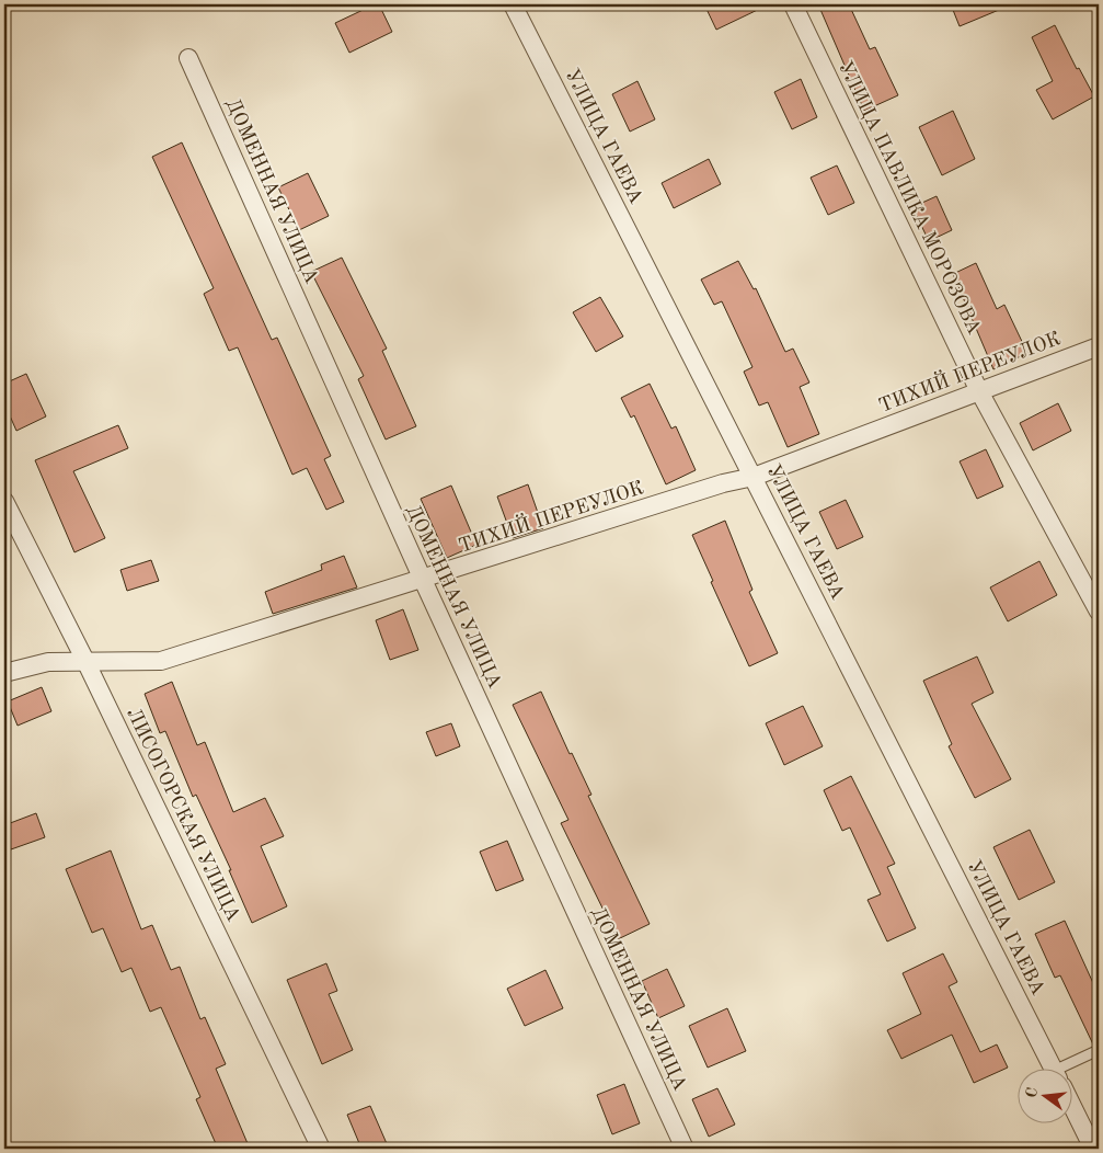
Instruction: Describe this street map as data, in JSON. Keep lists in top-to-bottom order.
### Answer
{
  "streets": {
    "street": [
      "УЛИЦА ГАЕВА",
      "ДОМЕННАЯ УЛИЦА",
      "УЛИЦА ПАВЛИКА МОРОЗОВА",
      "ТИХИЙ ПЕРЕУЛОК",
      "ЛИСОГОРСКАЯ УЛИЦА"
    ]
  },
  "crossings": [
    ["УЛИЦА ГАЕВА", "ТИХИЙ ПЕРЕУЛОК"],
    ["ДОМЕННАЯ УЛИЦА", "ТИХИЙ ПЕРЕУЛОК"],
    ["УЛИЦА ПАВЛИКА МОРОЗОВА", "ТИХИЙ ПЕРЕУЛОК"],
    ["ТИХИЙ ПЕРЕУЛОК", "ЛИСОГОРСКАЯ УЛИЦА"]
  ],
  "north": "left"
}
